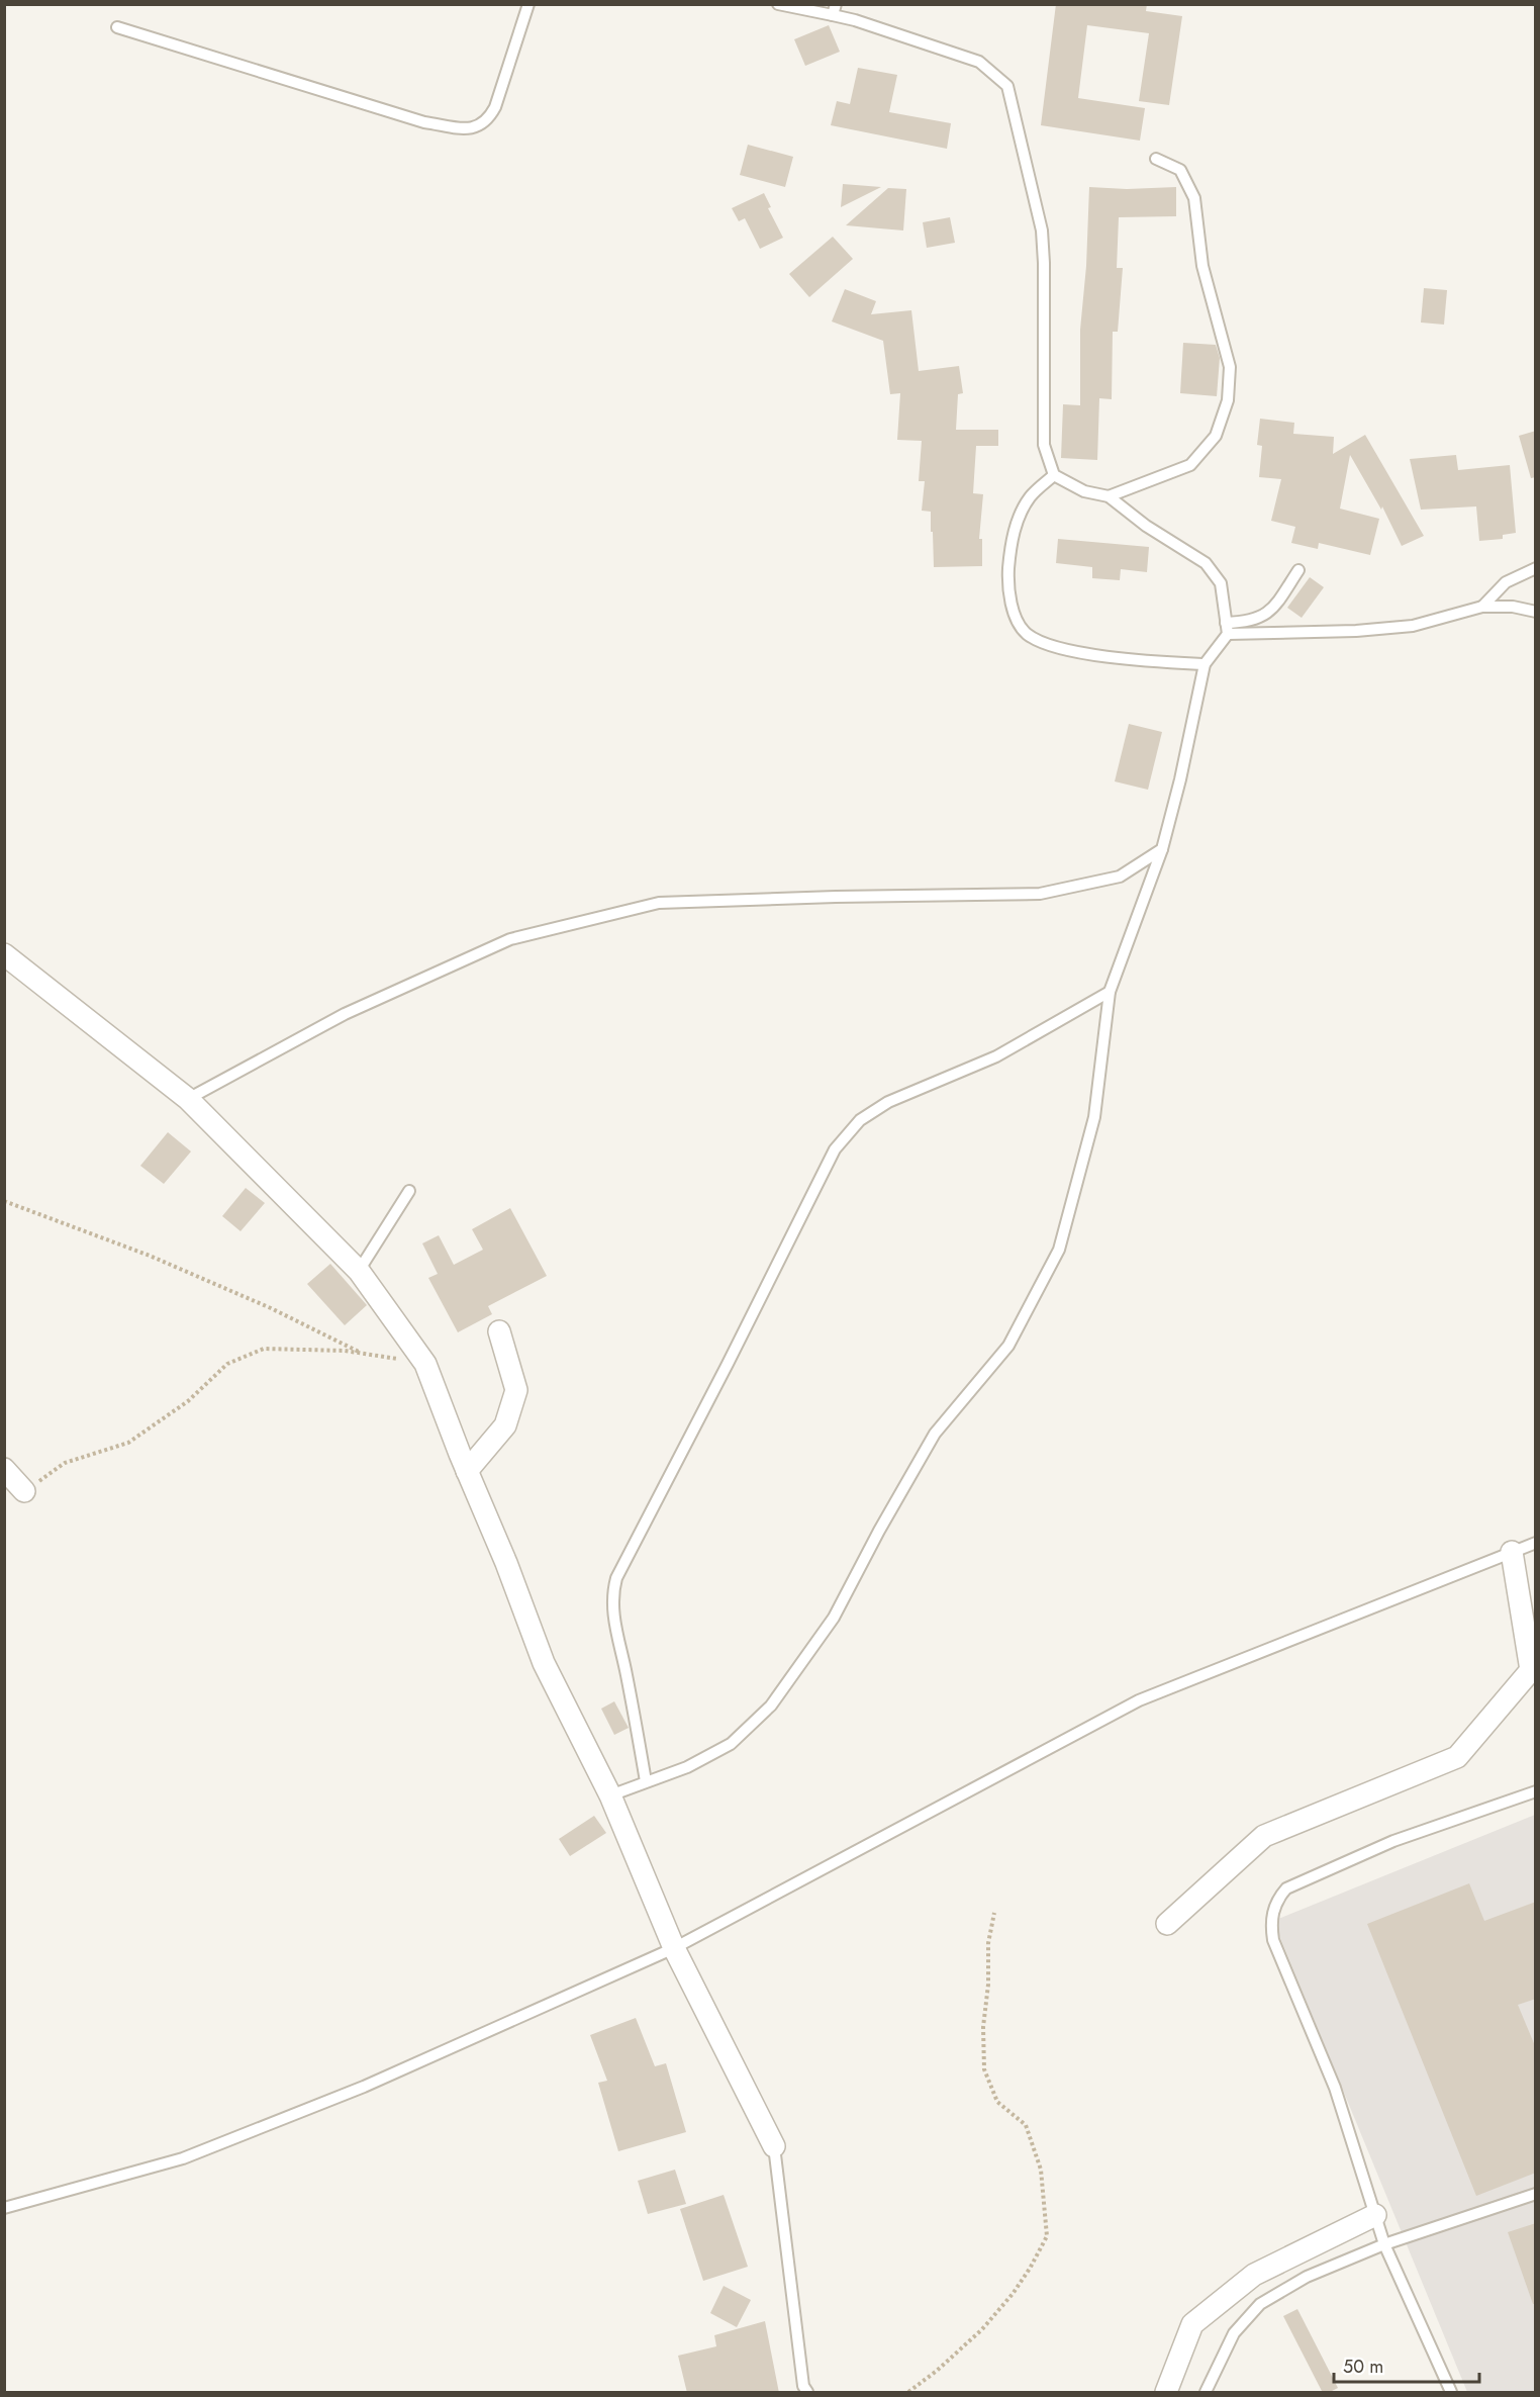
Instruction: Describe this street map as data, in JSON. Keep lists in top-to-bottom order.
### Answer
{
  "scale_bar": "50 m"
}
